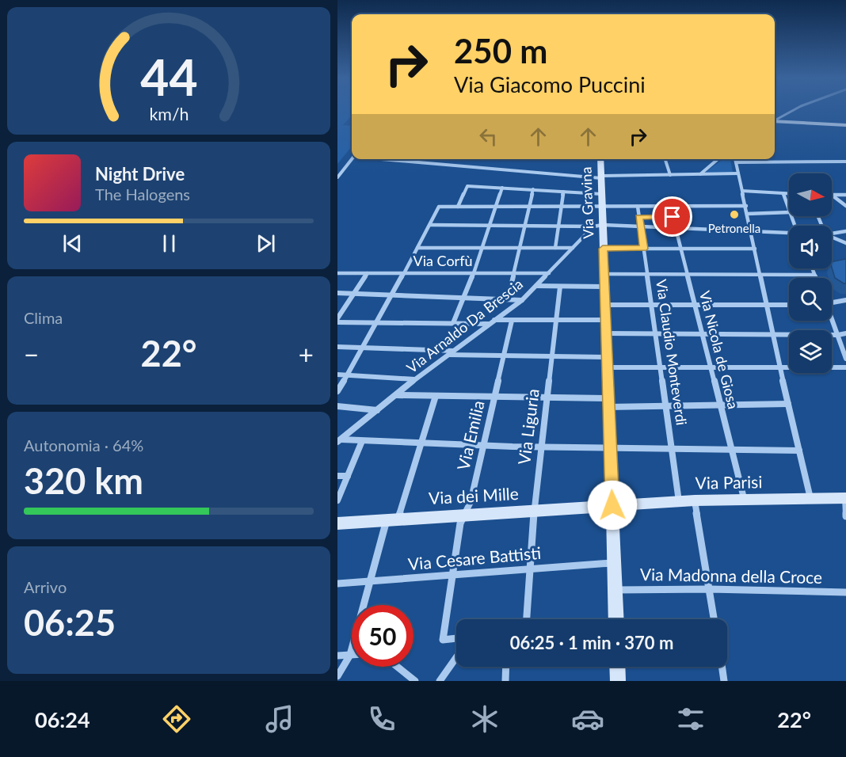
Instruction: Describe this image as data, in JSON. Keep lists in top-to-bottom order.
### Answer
{
  "streets": {
    "main road": ["Via Gravina", "Via Parisi", "Via dei Mille"],
    "street": [
      "Via Corfù",
      "Via Arnaldo Da Brescia",
      "Via Nicola de Giosa",
      "Via Claudio Monteverdi",
      "Via Liguria",
      "Via Emilia",
      "Via Cesare Battisti",
      "Via Madonna della Croce"
    ]
  },
  "crossings": [
    ["Via Gravina", "Via Arnaldo Da Brescia"],
    ["Via Gravina", "Via Parisi"],
    ["Via Gravina", "Via dei Mille"],
    ["Via Gravina", "Via Cesare Battisti"],
    ["Via Gravina", "Via Madonna della Croce"],
    ["Via Corfù", "Via Arnaldo Da Brescia"],
    ["Via Nicola de Giosa", "Via Parisi"],
    ["Via Claudio Monteverdi", "Via Parisi"],
    ["Via Liguria", "Via dei Mille"],
    ["Via Liguria", "Via Cesare Battisti"],
    ["Via Emilia", "Via dei Mille"],
    ["Via Emilia", "Via Cesare Battisti"],
    ["Via Parisi", "Via dei Mille"]
  ],
  "places": ["Petronella"],
  "north": "right",
  "page": {
    "turn": ["250 m", "Via Giacomo Puccini"],
    "song": ["Night Drive", "The Halogens"],
    "tile": [
      "Clima",
      ["Autonomia · 64%", "320 km"],
      ["Arrivo", "06:25"]
    ],
    "heat": ["−", "22°", "+"],
    "limit": "50",
    "trip": "06:25 · 1 min · 370 m",
    "tabs": ["06:24", "22°"],
    "gauge": ["44", "km/h"]
  }
}
